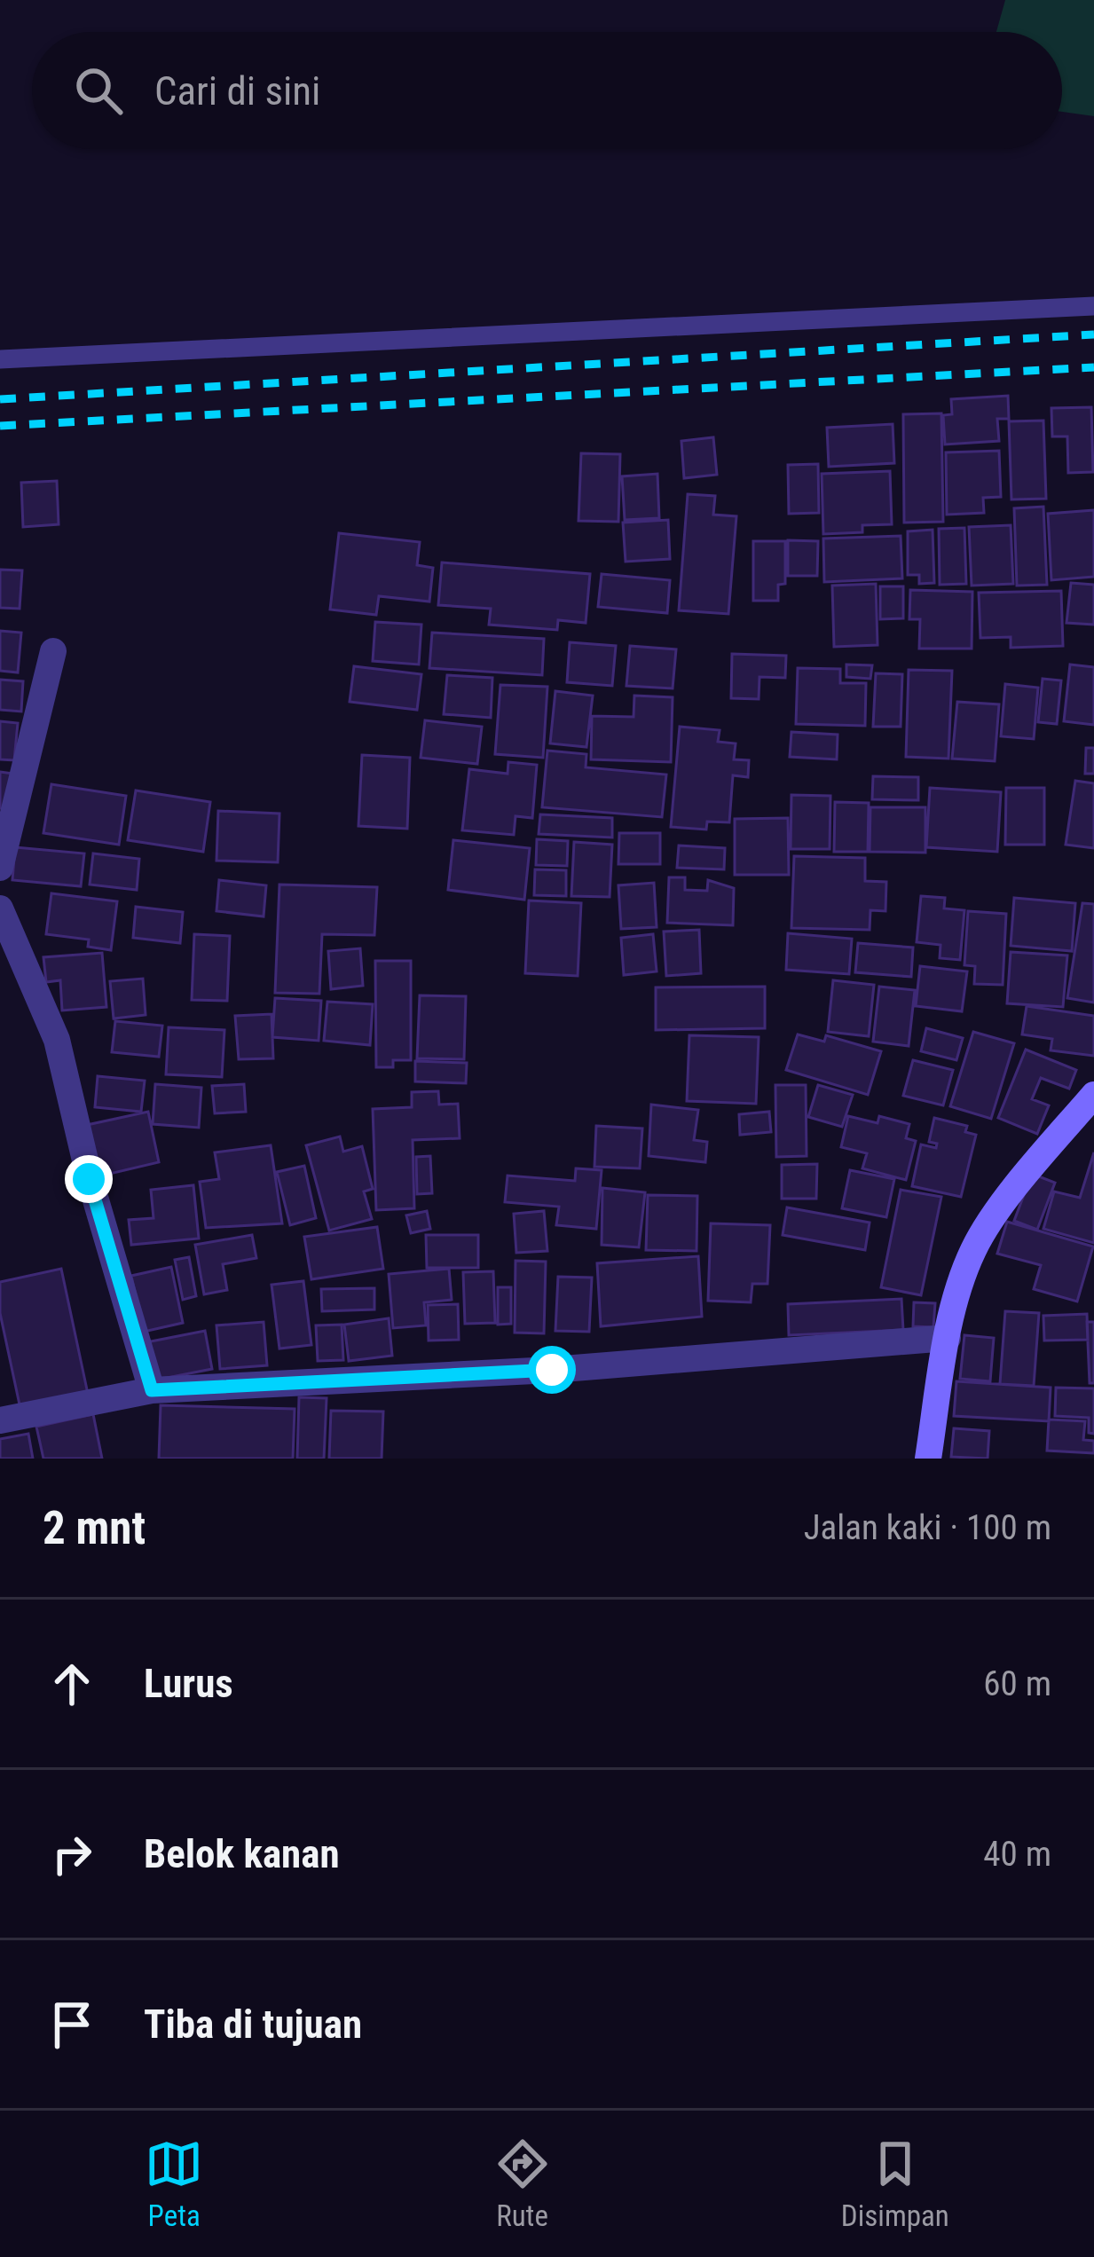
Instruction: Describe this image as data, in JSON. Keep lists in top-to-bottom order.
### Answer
{
  "page": {
    "search": "Cari di sini",
    "heading": ["2 mnt", "Jalan kaki · 100 m"],
    "list": [
      ["Lurus", "60 m"],
      ["Belok kanan", "40 m"],
      "Tiba di tujuan"
    ],
    "nav": ["Peta", "Rute", "Disimpan"]
  }
}
